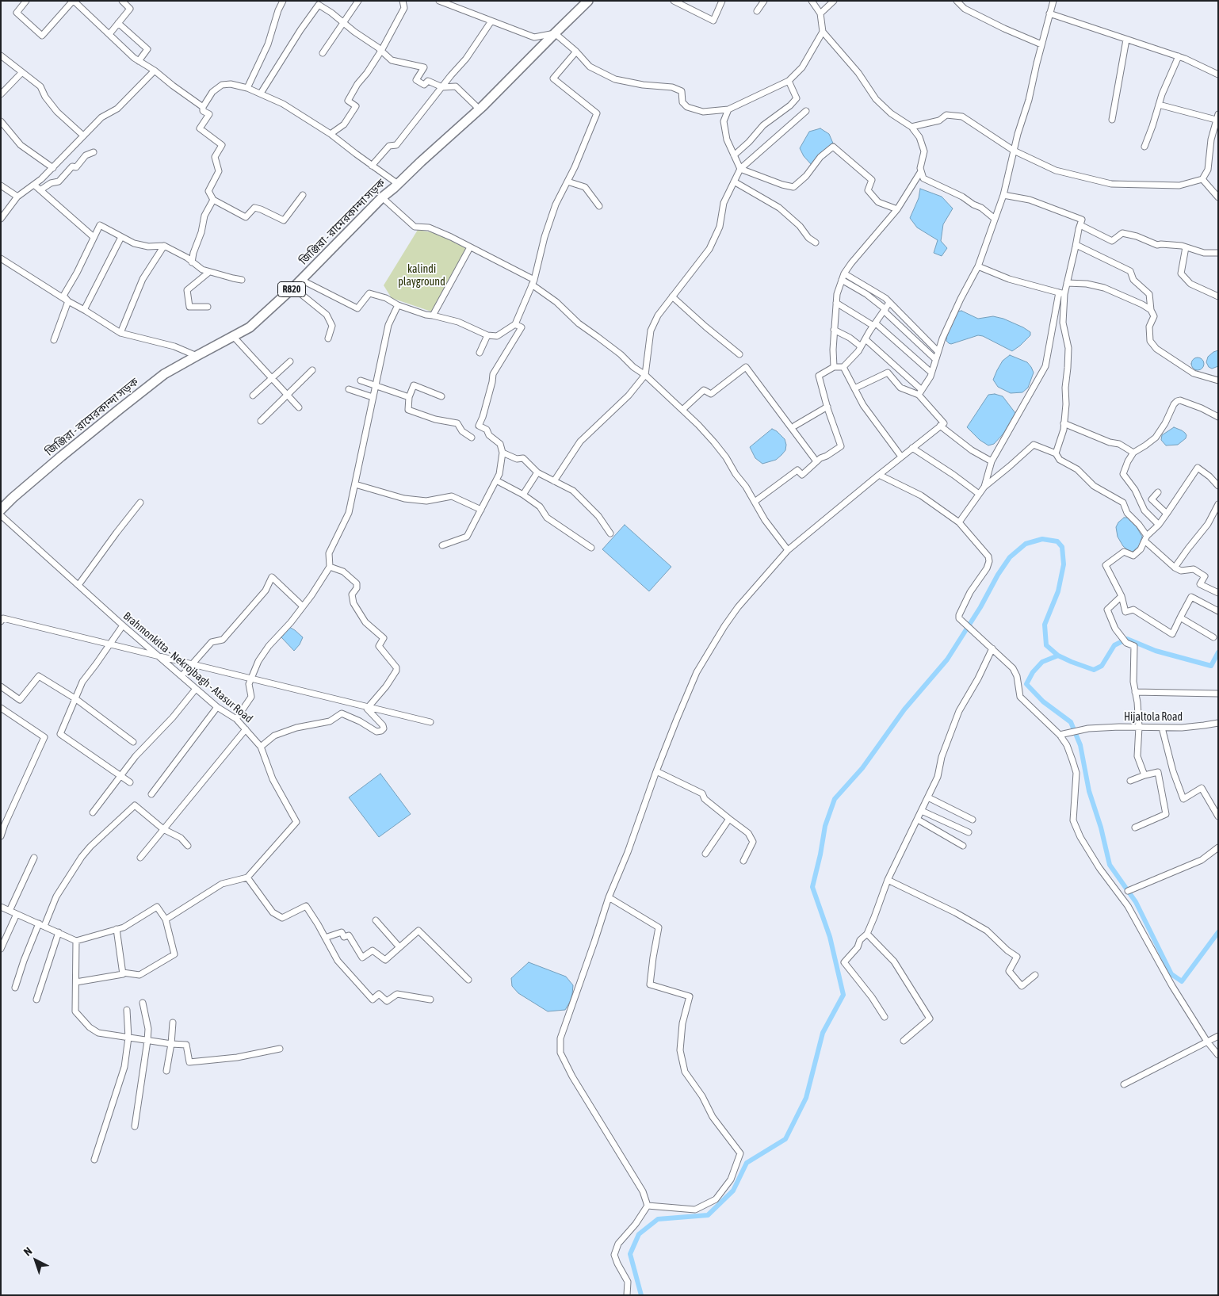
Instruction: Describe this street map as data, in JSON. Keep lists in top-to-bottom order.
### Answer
{
  "streets": {
    "main road": ["জিঞ্জিরা - রামেরকান্দা সড়ক", "R820"],
    "street": ["Brahmonkitta - Nekrojbagh - Atasur Road", "Hijaltola Road"]
  },
  "parks": ["kalindi playground"],
  "north": "top left"
}
